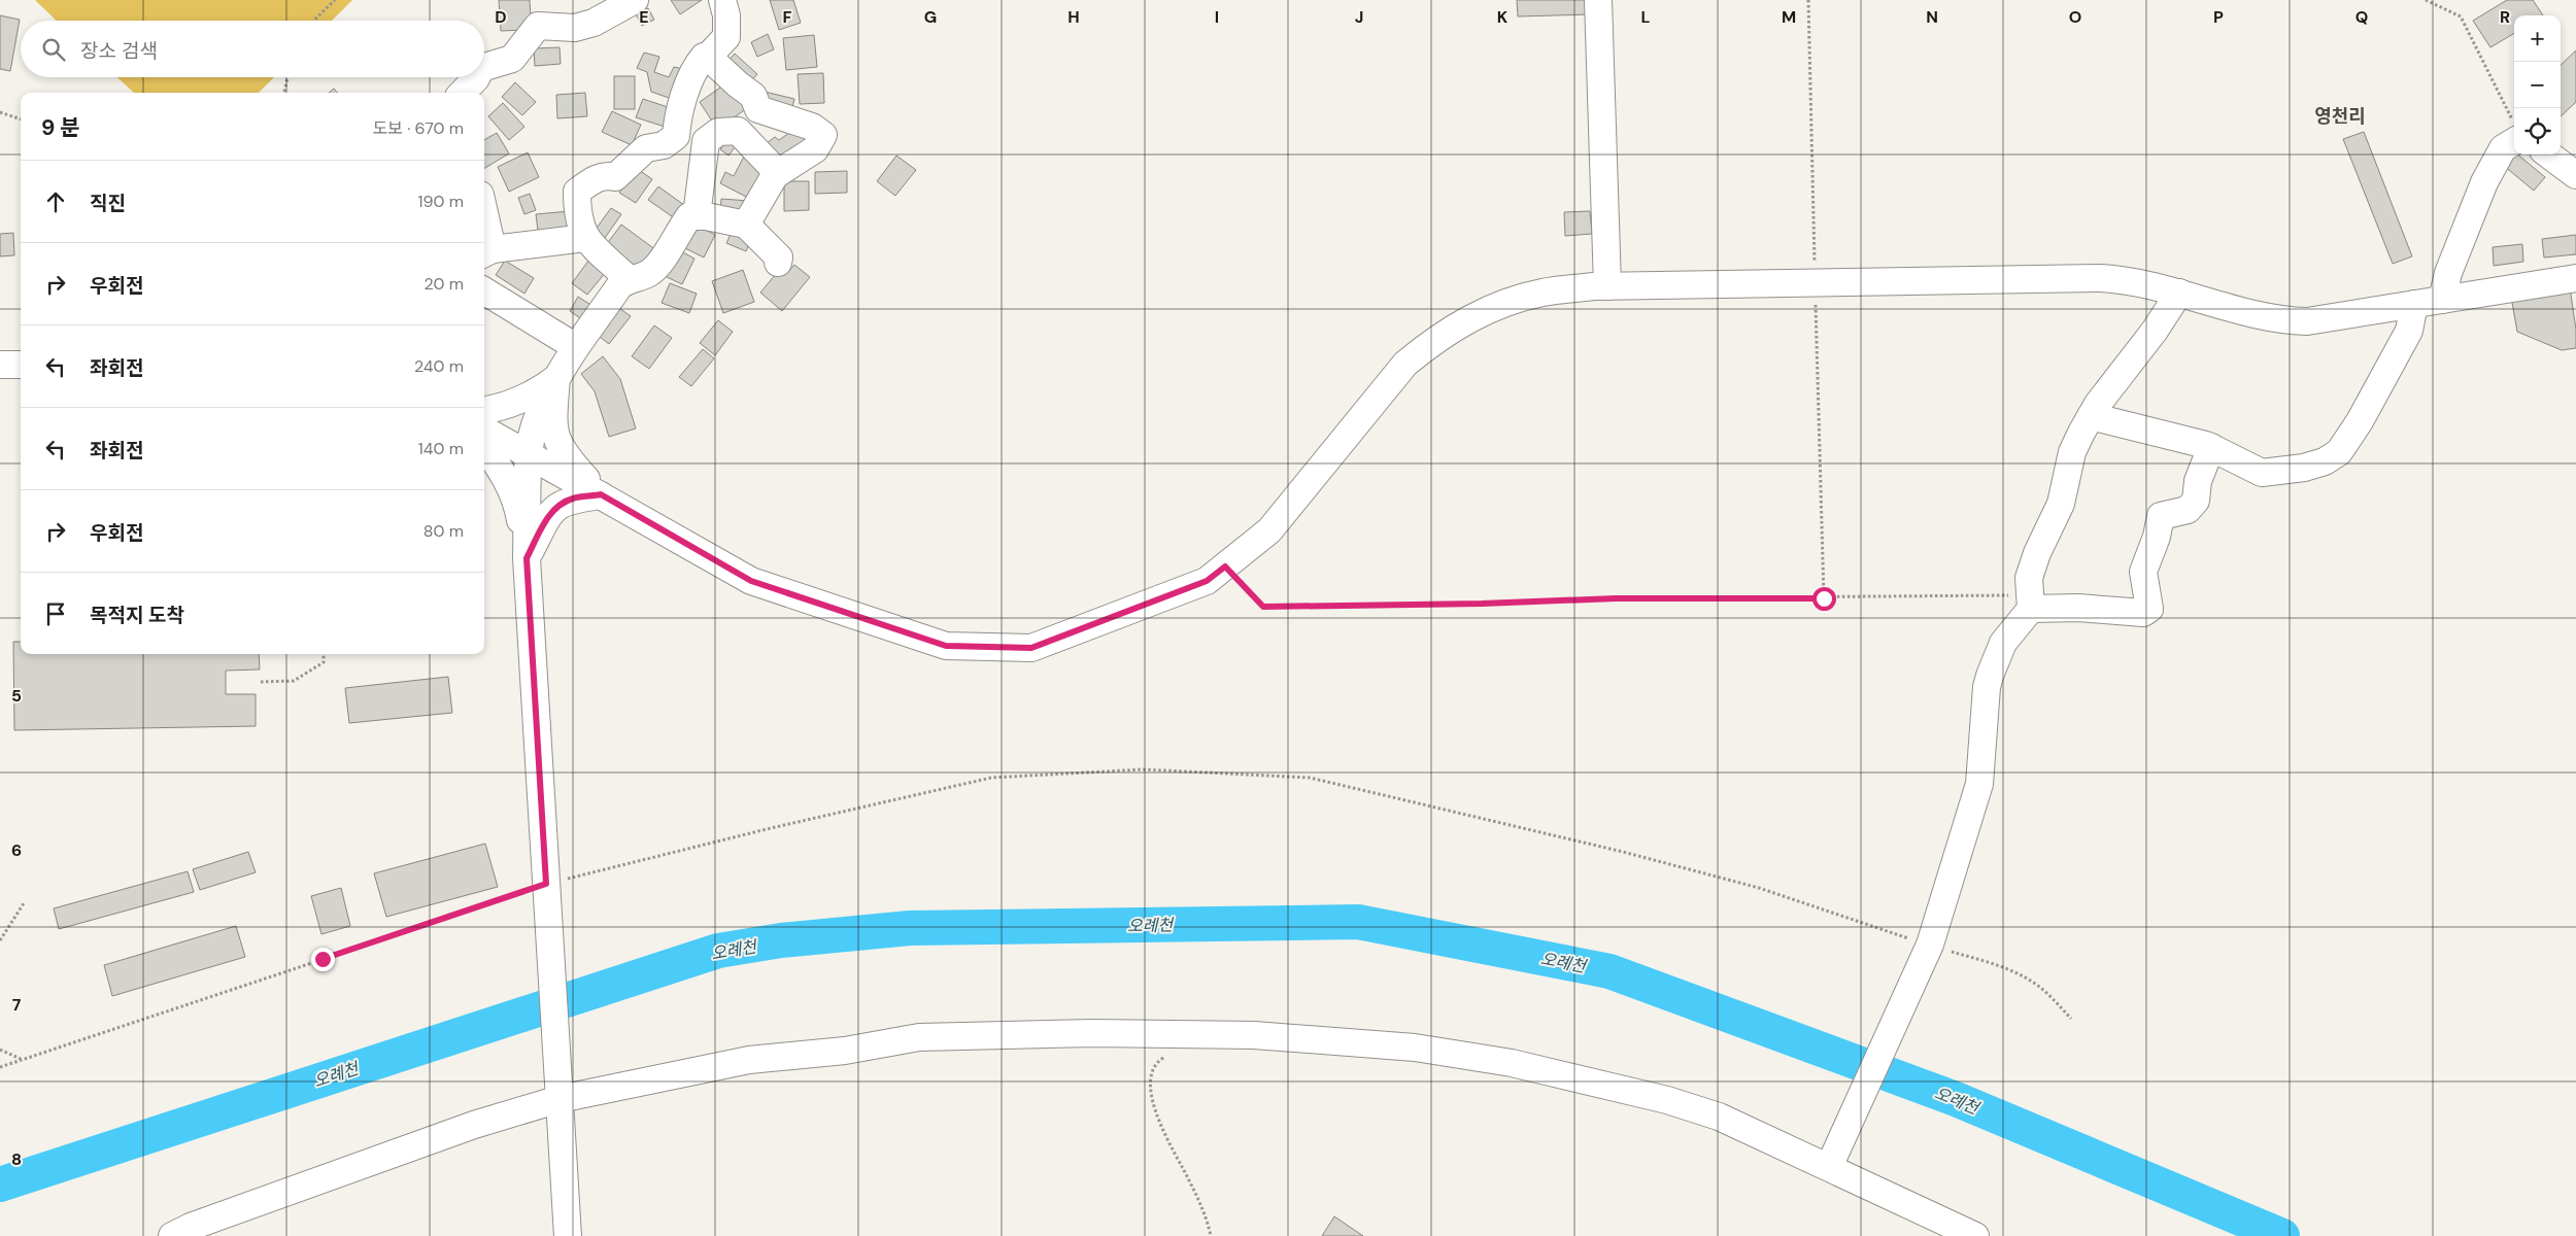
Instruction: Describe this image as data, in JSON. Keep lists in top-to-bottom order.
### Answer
{
  "districts": ["영천리"],
  "water": ["오례천"],
  "page": {
    "map_buttons": ["+", "−"],
    "search": "장소 검색",
    "heading": ["9 분", "도보 · 670 m"],
    "list": [
      ["직진", "190 m"],
      ["우회전", "20 m"],
      ["좌회전", "240 m"],
      ["좌회전", "140 m"],
      ["우회전", "80 m"],
      "목적지 도착"
    ]
  },
  "grid": {
    "columns": [
      "D",
      "E",
      "F",
      "G",
      "H",
      "I",
      "J",
      "K",
      "L",
      "M",
      "N",
      "O",
      "P",
      "Q",
      "R"
    ],
    "rows": [
      "5",
      "6",
      "7",
      "8"
    ]
  }
}
